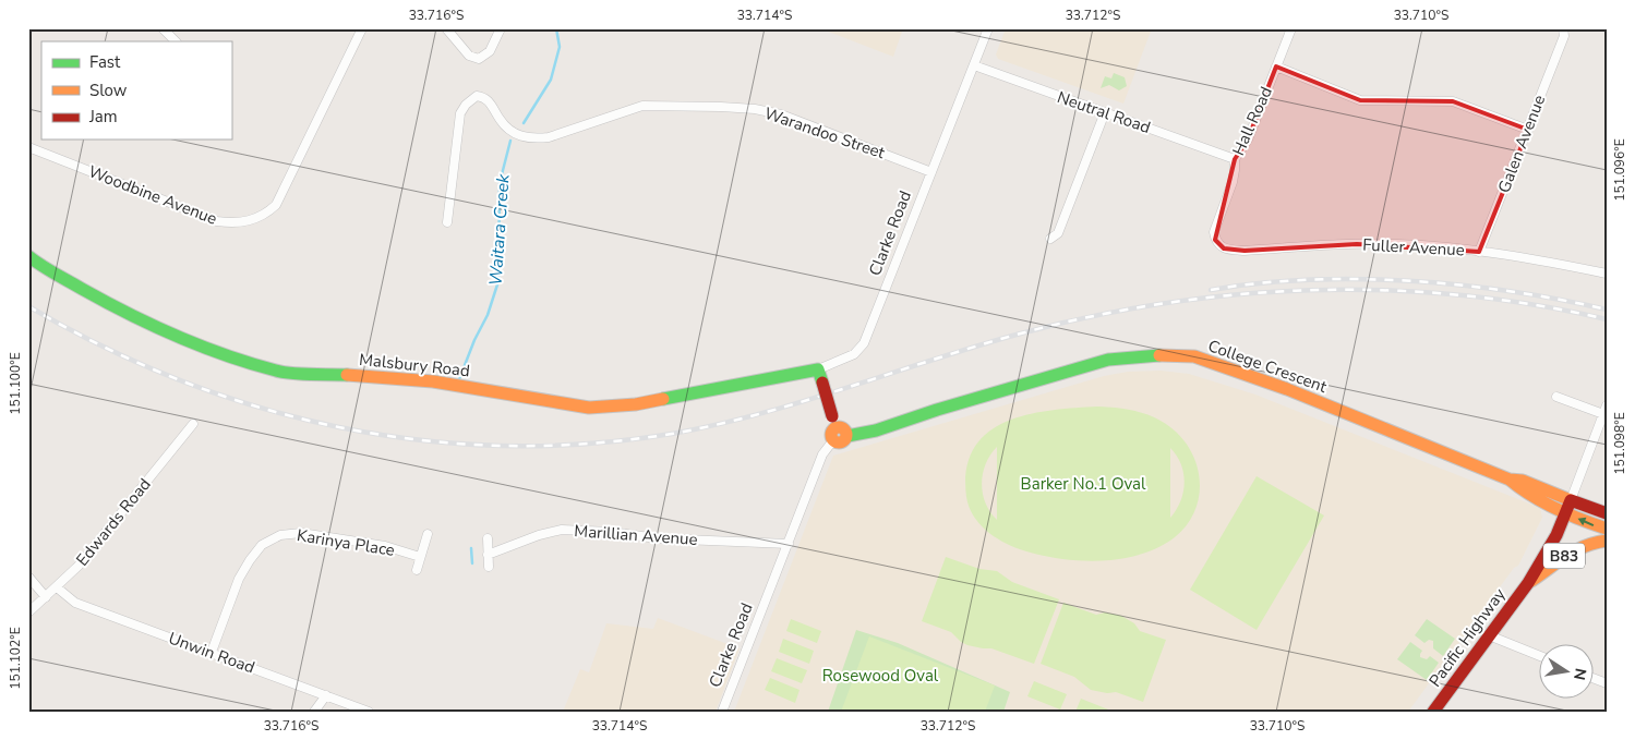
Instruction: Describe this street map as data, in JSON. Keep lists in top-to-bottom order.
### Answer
{
  "streets": {
    "street": [
      "Neutral Road",
      "Hall Road",
      "Warandoo Street",
      "Galen Avenue",
      "Woodbine Avenue",
      "Clarke Road",
      "Fuller Avenue",
      "Malsbury Road",
      "College Crescent",
      "Edwards Road",
      "Marillian Avenue",
      "Karinya Place",
      "B83",
      "Pacific Highway",
      "Unwin Road"
    ]
  },
  "crossings": [
    ["Neutral Road", "Hall Road"],
    ["Neutral Road", "Clarke Road"],
    ["Hall Road", "Fuller Avenue"],
    ["Warandoo Street", "Clarke Road"],
    ["Galen Avenue", "Fuller Avenue"],
    ["Clarke Road", "Malsbury Road"],
    ["Clarke Road", "College Crescent"],
    ["Clarke Road", "Marillian Avenue"],
    ["College Crescent", "Pacific Highway"],
    ["Edwards Road", "Unwin Road"],
    ["Karinya Place", "Unwin Road"]
  ],
  "water": ["Waitara Creek"],
  "parks": ["Barker No.1 Oval", "Rosewood Oval"],
  "legend": ["Fast", "Slow", "Jam"],
  "north": "right",
  "coordinates": [
    "33.716°S",
    "33.714°S",
    "33.712°S",
    "33.710°S",
    "151.096°E",
    "151.100°E",
    "151.098°E",
    "151.102°E"
  ]
}
